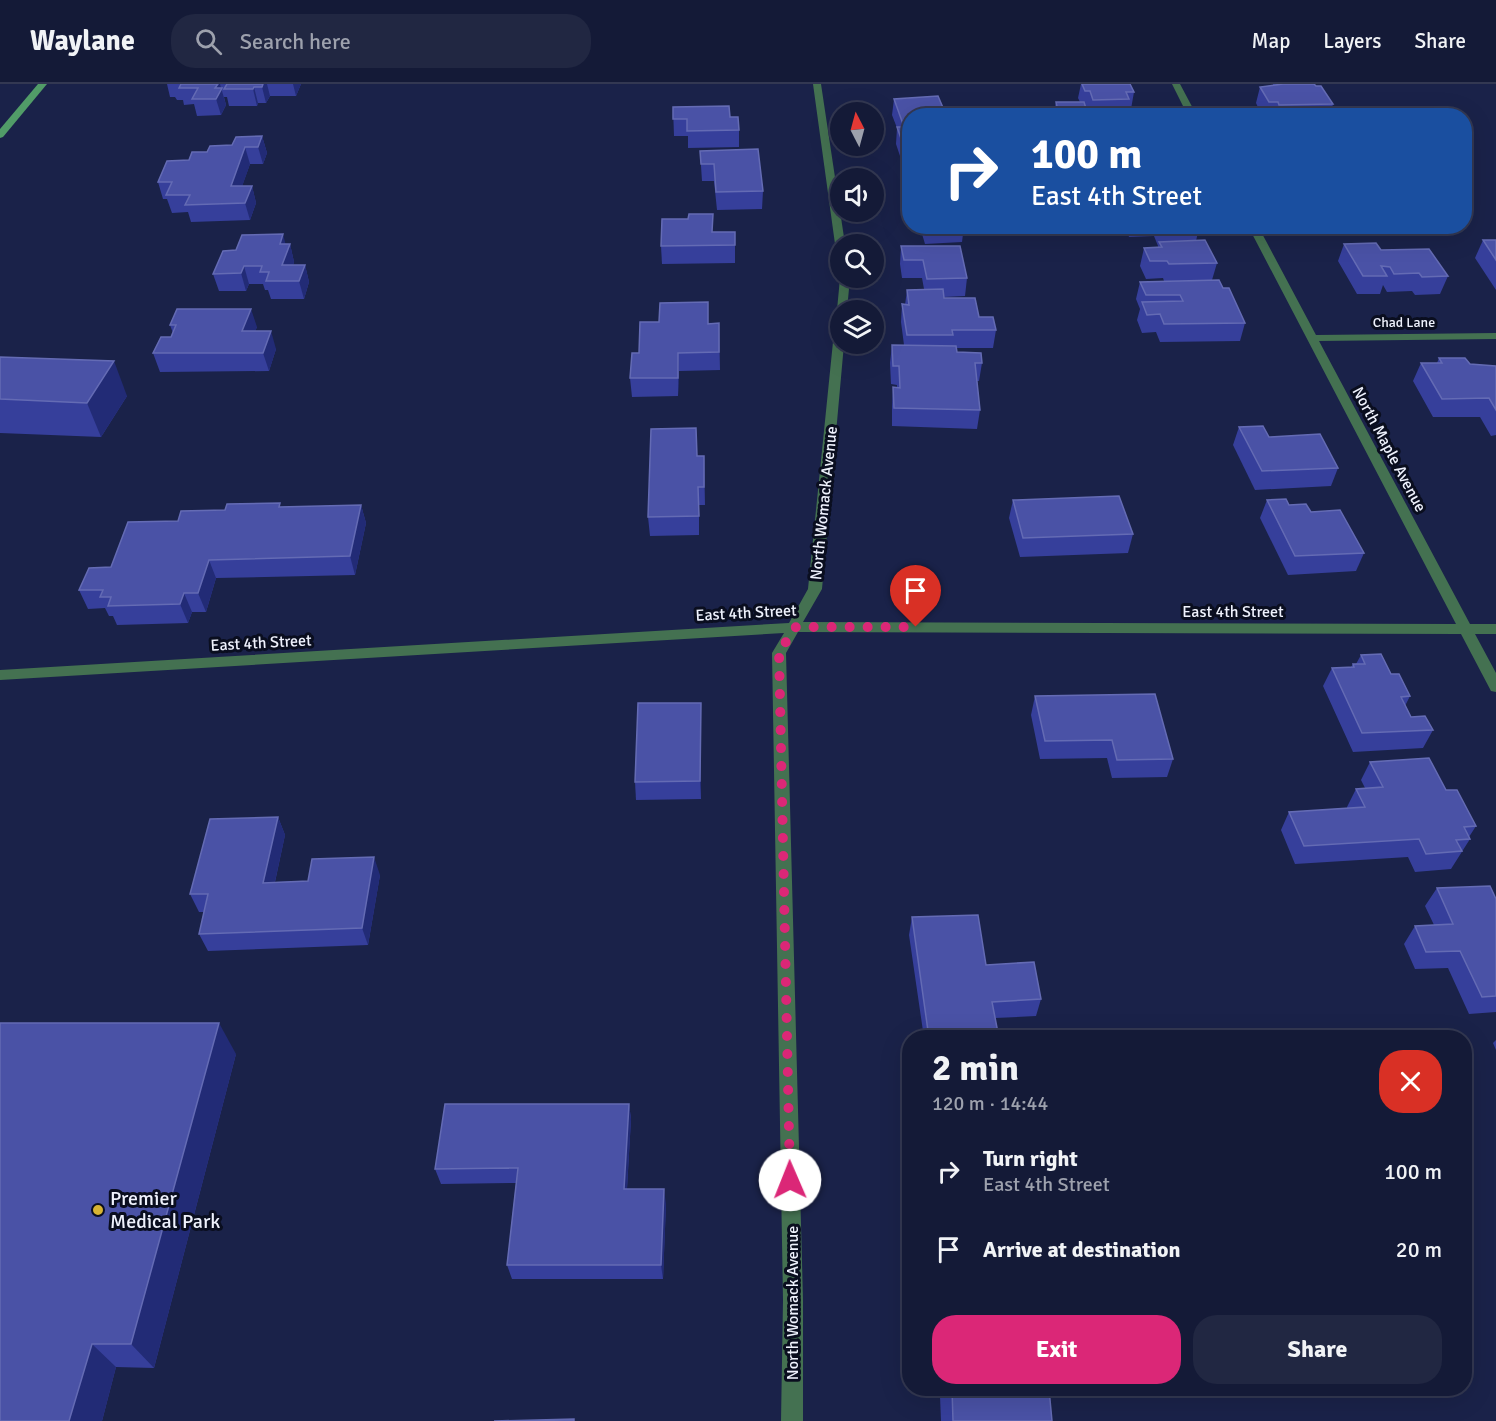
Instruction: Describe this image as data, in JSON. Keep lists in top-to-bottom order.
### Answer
{
  "streets": {
    "street": [
      "Chad Lane",
      "North Maple Avenue",
      "North Womack Avenue",
      "East 4th Street"
    ]
  },
  "crossings": [
    ["Chad Lane", "North Maple Avenue"],
    ["North Maple Avenue", "East 4th Street"],
    ["North Womack Avenue", "East 4th Street"]
  ],
  "places": ["Premier Medical Park"],
  "north": "top",
  "page": {
    "header": "Waylane",
    "search": "Search here",
    "nav": ["Map", "Layers", "Share"],
    "turn": ["100 m", "East 4th Street"],
    "heading": ["2 min", "120 m · 14:44"],
    "list": [
      {
        "name": "Turn right",
        "note": "East 4th Street",
        "value": "100 m"
      },
      {
        "name": "Arrive at destination",
        "value": "20 m"
      }
    ],
    "buttons": ["Exit", "Share"]
  }
}
